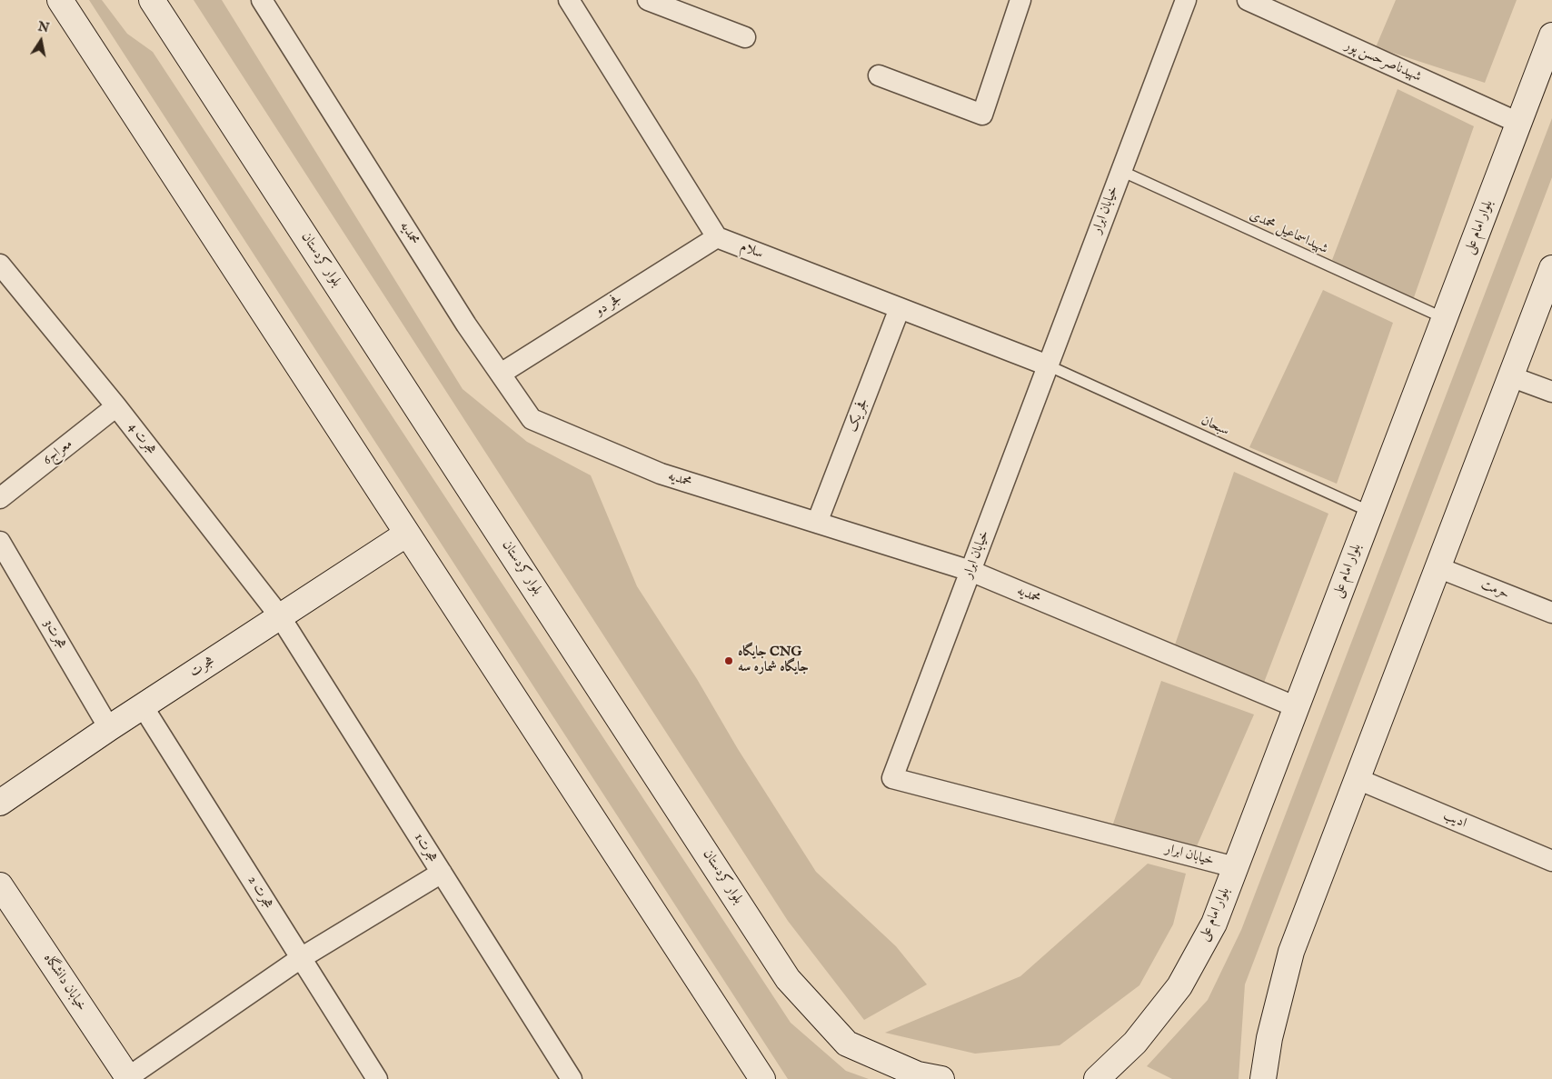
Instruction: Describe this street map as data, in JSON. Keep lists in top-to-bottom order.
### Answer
{
  "streets": {
    "main road": [
      "بلوار امام علی",
      "بلوار کردستان",
      "هجرت",
      "خیابان دانشگاه"
    ],
    "street": [
      "شهیدناصرحسن پور",
      "خیابان ابرار",
      "محمدیه",
      "سلام",
      "فجر دو",
      "فجر یک",
      "هجرت 4",
      "معراج6",
      "حرمت",
      "هجرت3",
      "ادیب",
      "هجرت1",
      "هجرت 2"
    ],
    "lane": ["شهیداسماعیل محمدی", "سبحان"]
  },
  "crossings": [
    ["شهیدناصرحسن پور", "بلوار امام علی"],
    ["خیابان ابرار", "بلوار امام علی"],
    ["خیابان ابرار", "شهیداسماعیل محمدی"],
    ["خیابان ابرار", "محمدیه"],
    ["خیابان ابرار", "سلام"],
    ["خیابان ابرار", "سبحان"],
    ["بلوار امام علی", "شهیداسماعیل محمدی"],
    ["بلوار امام علی", "محمدیه"],
    ["بلوار امام علی", "سبحان"],
    ["محمدیه", "فجر دو"],
    ["محمدیه", "فجر یک"],
    ["سلام", "فجر دو"],
    ["سلام", "فجر یک"],
    ["سلام", "سبحان"],
    ["هجرت 4", "معراج6"],
    ["هجرت 4", "هجرت"],
    ["هجرت 4", "هجرت1"],
    ["هجرت3", "هجرت"],
    ["هجرت", "هجرت1"],
    ["هجرت", "هجرت 2"]
  ],
  "places": ["جایگاه CNG جایگاه شماره سه"],
  "north": "top"
}
